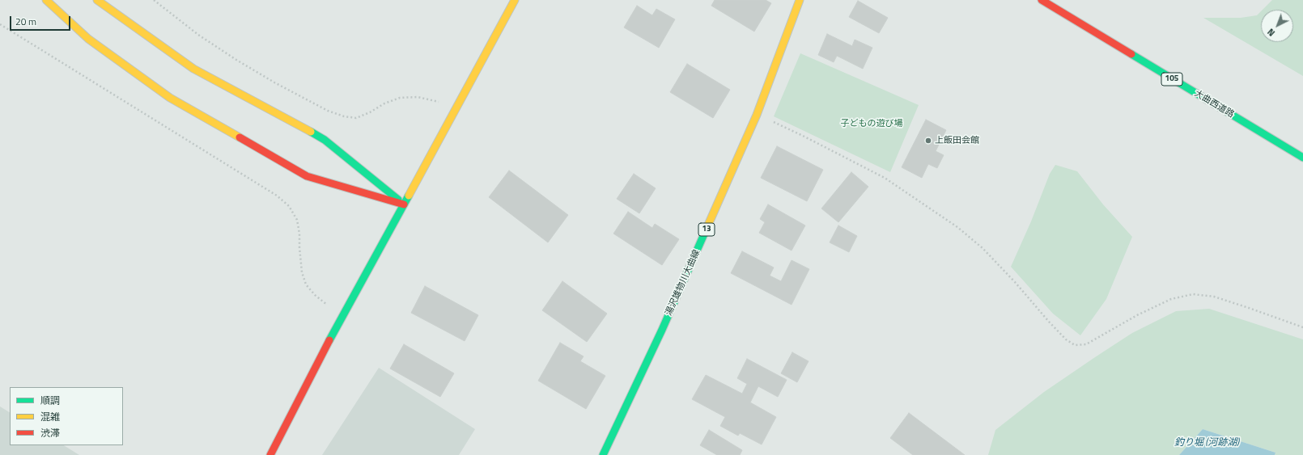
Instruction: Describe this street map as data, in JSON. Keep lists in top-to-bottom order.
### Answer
{
  "streets": {
    "main road": [
      "105",
      "大曲西道路",
      "13",
      "湯沢雄物川大曲線"
    ]
  },
  "water": ["釣り堀 (河跡湖)"],
  "parks": ["子どもの遊び場"],
  "places": ["上飯田会館"],
  "legend": ["順調", "混雑", "渋滞"],
  "scale_bar": "20 m",
  "north": "bottom left"
}
